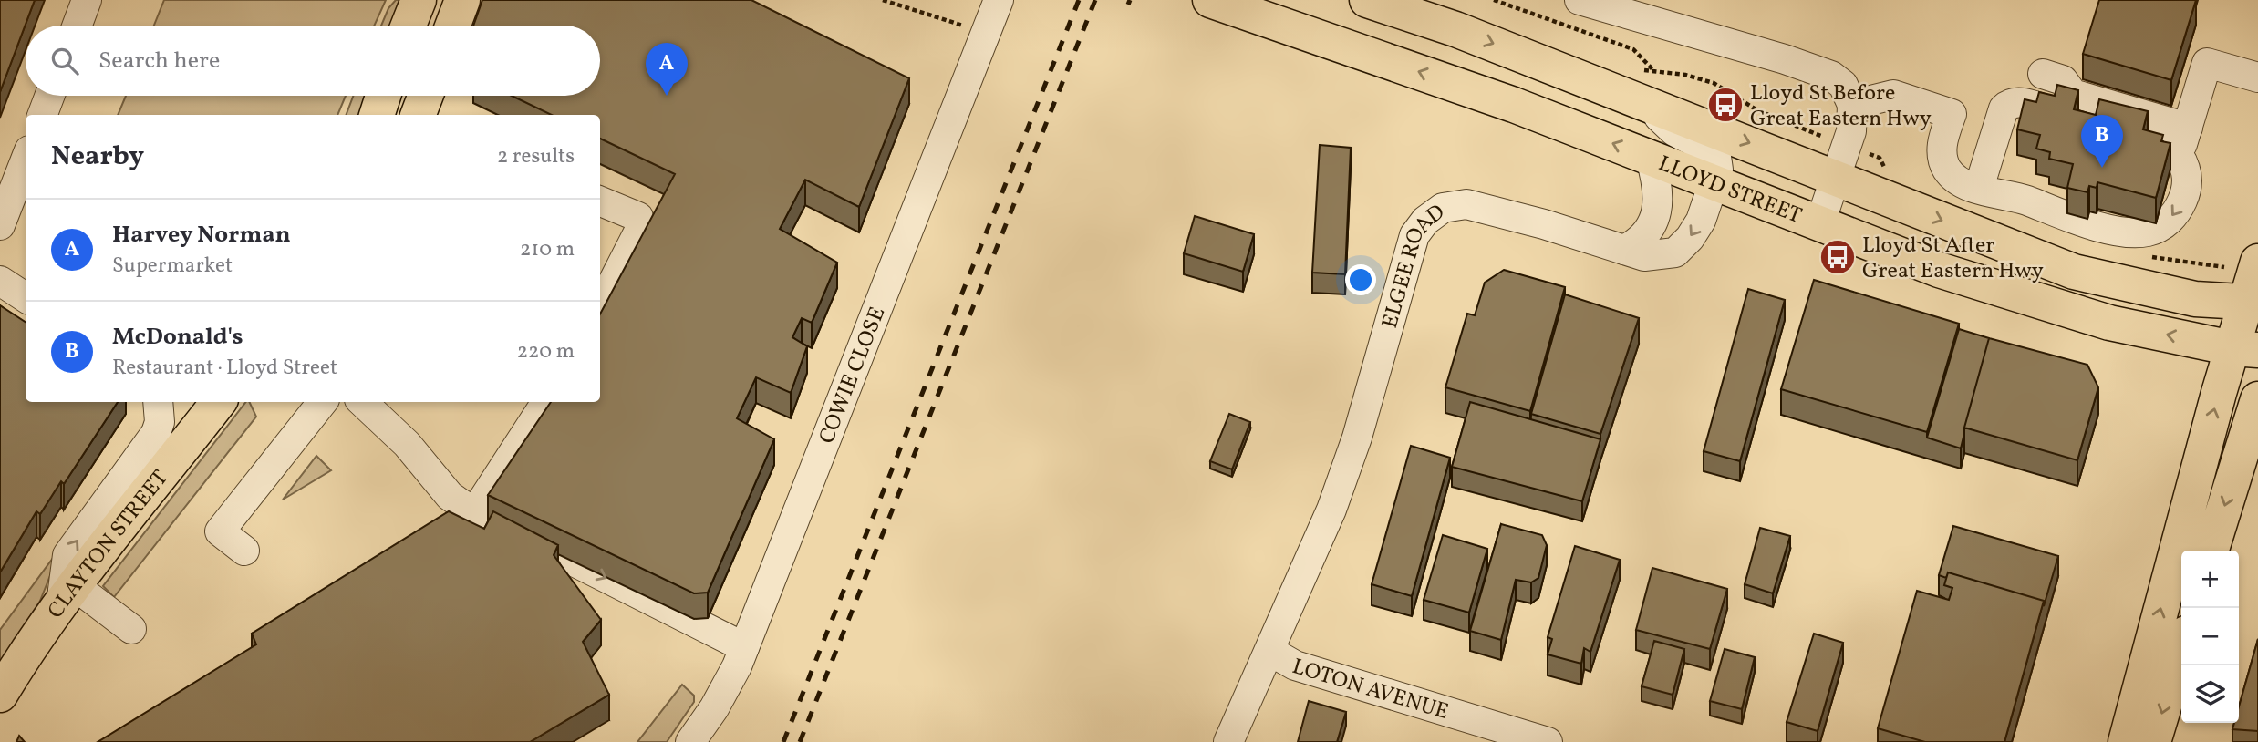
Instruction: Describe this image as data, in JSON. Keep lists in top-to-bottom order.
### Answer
{
  "streets": {
    "main road": ["LLOYD STREET", "CLAYTON STREET"],
    "street": ["ELGEE ROAD", "COWIE CLOSE", "LOTON AVENUE"]
  },
  "crossings": [
    ["LLOYD STREET", "ELGEE ROAD"],
    ["ELGEE ROAD", "LOTON AVENUE"]
  ],
  "places": {
    "bus stop": ["Lloyd St Before Great Eastern Hwy", "Lloyd St After Great Eastern Hwy"]
  },
  "page": {
    "search": "Search here",
    "pins": ["A", "B"],
    "heading": ["Nearby", "2 results"],
    "list": [
      {
        "mark": "A",
        "name": "Harvey Norman",
        "note": "Supermarket",
        "value": "210 m"
      },
      {
        "mark": "B",
        "name": "McDonald's",
        "note": "Restaurant · Lloyd Street",
        "value": "220 m"
      }
    ],
    "map_buttons": ["+", "−"]
  }
}
